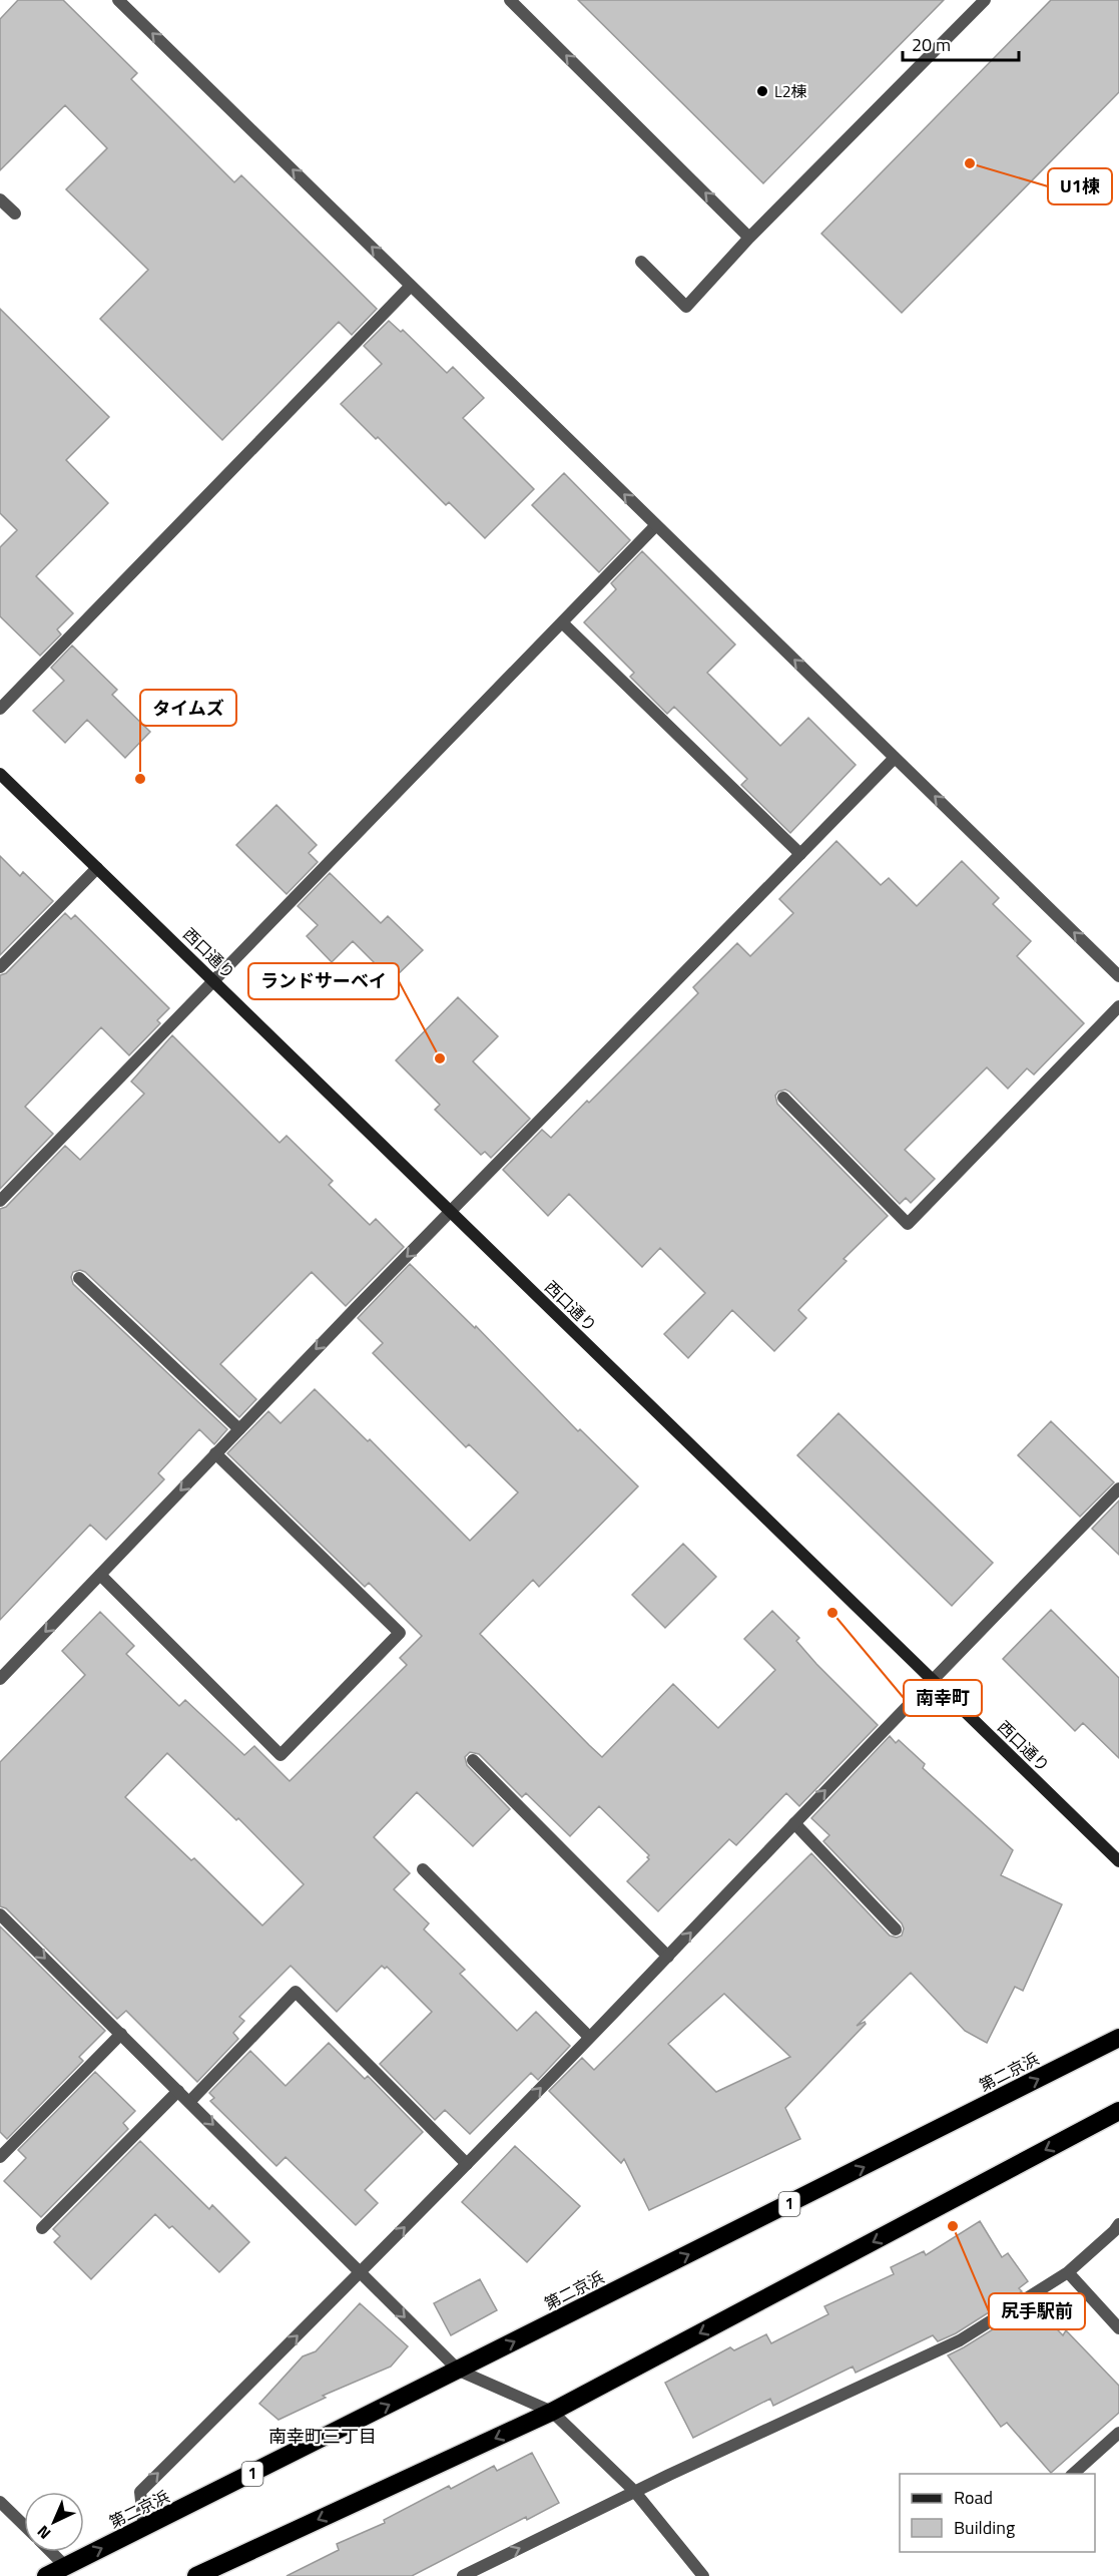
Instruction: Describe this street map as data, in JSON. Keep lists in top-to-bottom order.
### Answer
{
  "streets": {
    "highway": ["第二京浜", "1"],
    "main road": ["西口通り"]
  },
  "districts": ["南幸町三丁目"],
  "places": [
    "L2棟",
    "U1棟",
    "タイムズ",
    "ランドサーベイ",
    "南幸町",
    "尻手駅前"
  ],
  "legend": ["Road", "Building"],
  "scale_bar": "20 m",
  "north": "bottom left"
}
